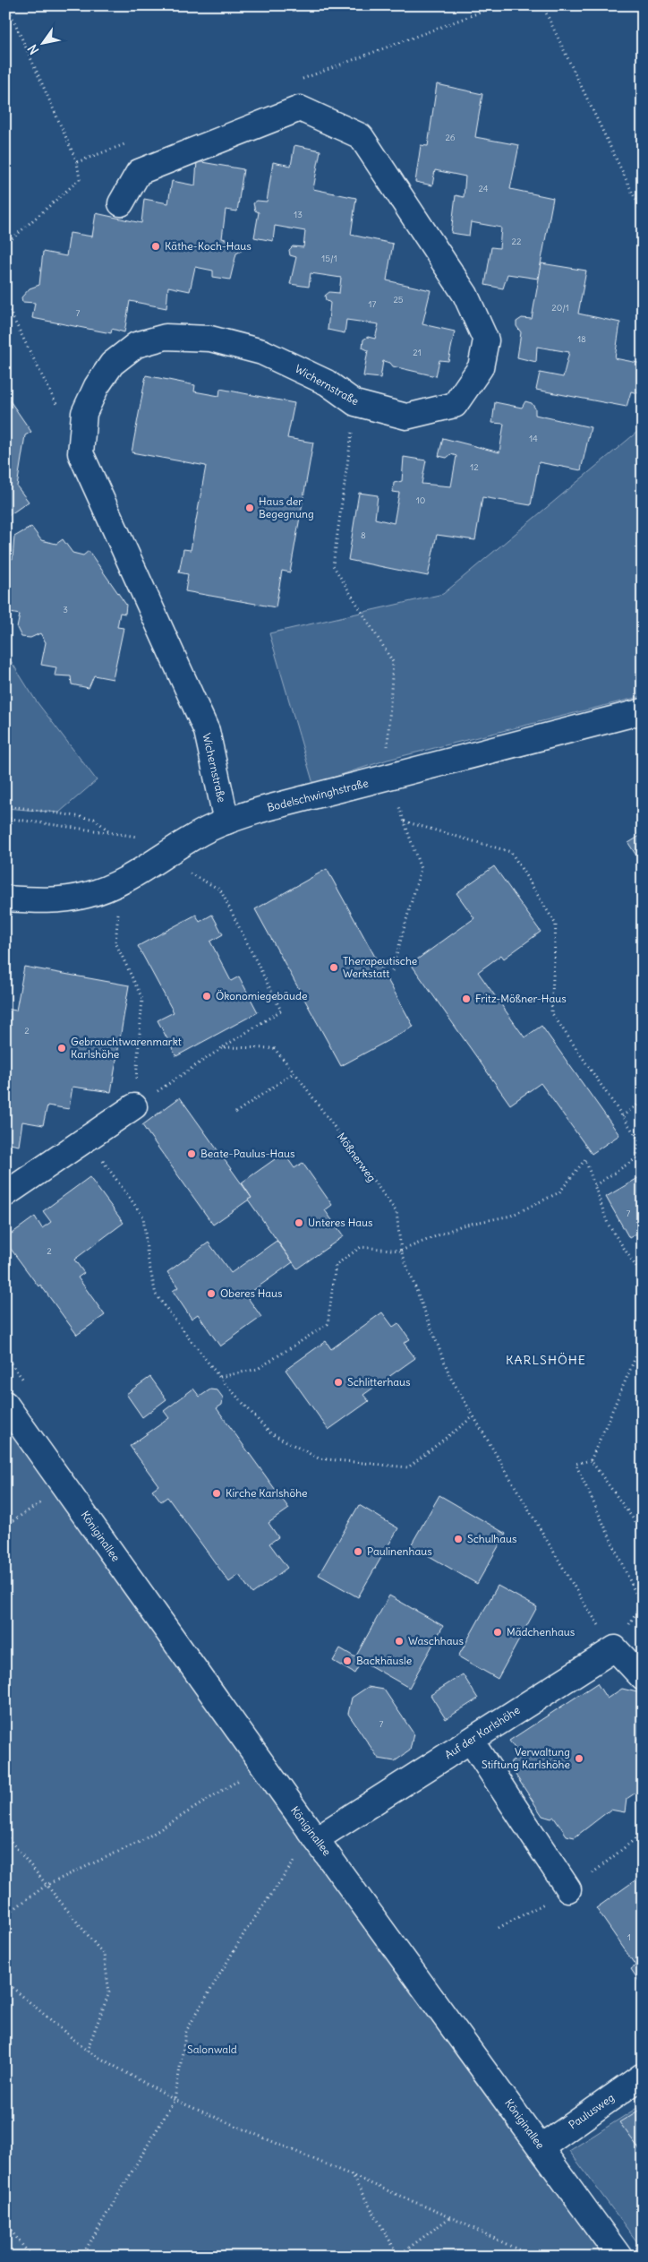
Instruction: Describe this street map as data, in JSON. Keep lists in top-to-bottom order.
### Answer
{
  "streets": {
    "street": [
      "Wichernstraße",
      "Bodelschwinghstraße",
      "Königinallee",
      "Auf der Karlshöhe",
      "Paulusweg"
    ],
    "path": ["Mößnerweg"]
  },
  "crossings": [
    ["Wichernstraße", "Bodelschwinghstraße"],
    ["Mößnerweg", "Auf der Karlshöhe"],
    ["Königinallee", "Auf der Karlshöhe"],
    ["Königinallee", "Paulusweg"]
  ],
  "districts": ["KARLSHÖHE"],
  "parks": ["Salonwald"],
  "places": [
    "Käthe-Koch-Haus",
    "Haus der Begegnung",
    "Therapeutische Werkstatt",
    "Ökonomiegebäude",
    "Fritz-Mößner-Haus",
    "Gebrauchtwarenmarkt Karlshöhe",
    "Beate-Paulus-Haus",
    "Unteres Haus",
    "Oberes Haus",
    "Schlitterhaus",
    "Kirche Karlshöhe",
    "Schulhaus",
    "Paulinenhaus",
    "Mädchenhaus",
    "Waschhaus",
    "Backhäusle",
    "Verwaltung Stiftung Karlshöhe"
  ],
  "house_numbers": [
    "26",
    "24",
    "13",
    "22",
    "15/1",
    "25",
    "17",
    "20/1",
    "7",
    "18",
    "21",
    "14",
    "12",
    "10",
    "8",
    "3",
    "2",
    "7",
    "2",
    "7",
    "1"
  ],
  "north": "bottom left"
}
